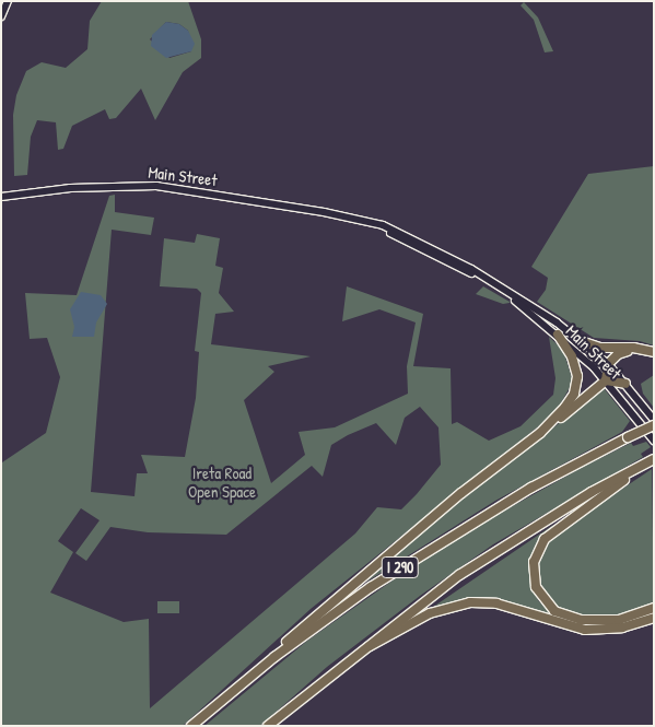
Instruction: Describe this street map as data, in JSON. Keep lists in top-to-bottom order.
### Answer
{
  "streets": {
    "highway": ["I 290"],
    "main road": ["Main Street"]
  },
  "parks": ["Ireta Road Open Space"]
}
